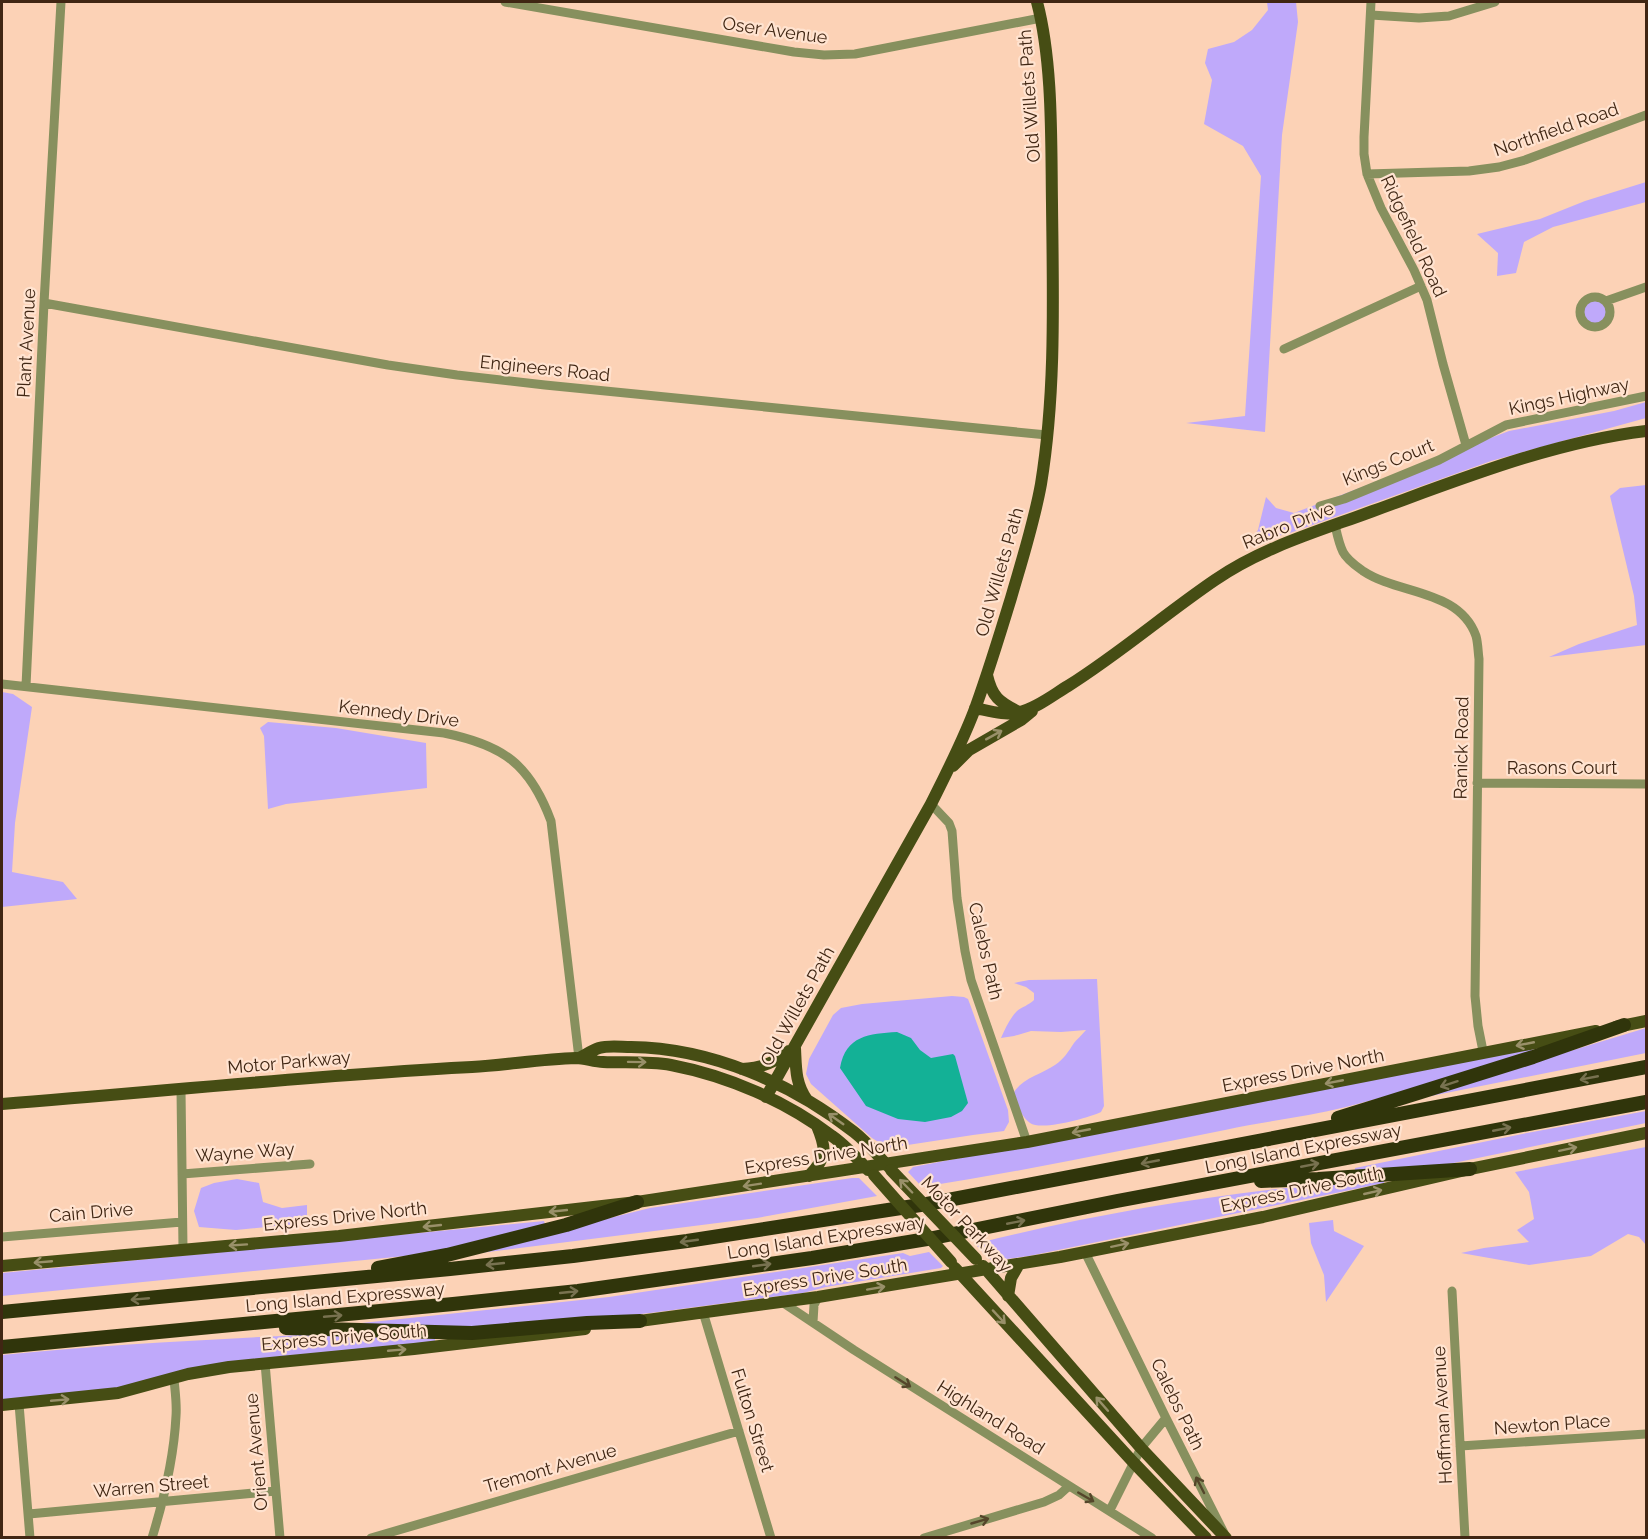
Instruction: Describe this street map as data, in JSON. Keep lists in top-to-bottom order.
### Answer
{
  "streets": {
    "highway": ["Long Island Expressway"],
    "main road": [
      "Old Willets Path",
      "Rabro Drive",
      "Motor Parkway",
      "Express Drive North",
      "Express Drive South"
    ],
    "street": [
      "Oser Avenue",
      "Northfield Road",
      "Ridgefield Road",
      "Plant Avenue",
      "Engineers Road",
      "Kings Highway",
      "Kings Court",
      "Kennedy Drive",
      "Ranick Road",
      "Rasons Court",
      "Calebs Path",
      "Wayne Way",
      "Cain Drive",
      "Hoffman Avenue",
      "Highland Road",
      "Fulton Street",
      "Newton Place",
      "Orient Avenue",
      "Tremont Avenue",
      "Warren Street"
    ]
  },
  "crossings": [
    ["Oser Avenue", "Old Willets Path"],
    ["Old Willets Path", "Engineers Road"],
    ["Old Willets Path", "Rabro Drive"],
    ["Old Willets Path", "Calebs Path"],
    ["Old Willets Path", "Motor Parkway"],
    ["Northfield Road", "Ridgefield Road"],
    ["Ridgefield Road", "Kings Highway"],
    ["Ridgefield Road", "Kings Court"],
    ["Plant Avenue", "Engineers Road"],
    ["Plant Avenue", "Kennedy Drive"],
    ["Kings Highway", "Kings Court"],
    ["Rabro Drive", "Ranick Road"],
    ["Kennedy Drive", "Motor Parkway"],
    ["Ranick Road", "Rasons Court"],
    ["Ranick Road", "Express Drive North"],
    ["Calebs Path", "Motor Parkway"],
    ["Calebs Path", "Express Drive North"],
    ["Calebs Path", "Express Drive South"],
    ["Motor Parkway", "Express Drive North"],
    ["Motor Parkway", "Express Drive South"],
    ["Express Drive South", "Highland Road"],
    ["Express Drive South", "Fulton Street"],
    ["Express Drive South", "Orient Avenue"],
    ["Hoffman Avenue", "Newton Place"],
    ["Fulton Street", "Tremont Avenue"],
    ["Orient Avenue", "Warren Street"]
  ],
  "one_way": ["Express Drive North", "Express Drive South", "Highland Road"]
}
